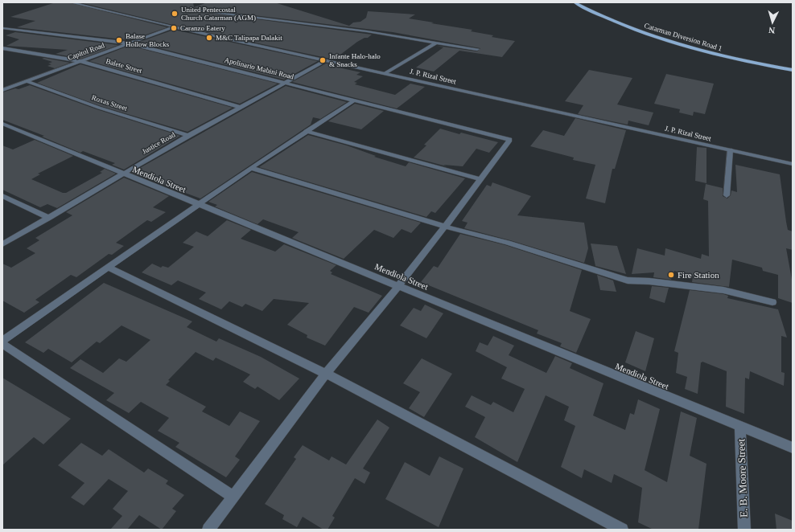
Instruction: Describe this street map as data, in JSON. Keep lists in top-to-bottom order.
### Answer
{
  "streets": {
    "main road": ["Catarman Diversion Road 1"],
    "street": [
      "Capitol Road",
      "Balete Street",
      "Apolinario Mabini Road",
      "J. P. Rizal Street",
      "Roxas Street",
      "Justice Road",
      "Mendiola Street",
      "E. B. Moore Street"
    ]
  },
  "crossings": [
    ["Capitol Road", "Balete Street"],
    ["Capitol Road", "Apolinario Mabini Road"],
    ["Capitol Road", "J. P. Rizal Street"],
    ["Capitol Road", "Roxas Street"],
    ["Balete Street", "Justice Road"],
    ["Apolinario Mabini Road", "Justice Road"],
    ["J. P. Rizal Street", "Justice Road"],
    ["Roxas Street", "Justice Road"],
    ["Justice Road", "Mendiola Street"],
    ["Mendiola Street", "E. B. Moore Street"]
  ],
  "places": [
    "United Pentecostal Church Catarman (AGM)",
    "Caranzo Eatery",
    "M&C Talipapa Dalakit",
    "Balase Hollow Blocks",
    "Infante Halo-halo & Snacks",
    "Fire Station"
  ],
  "north": "bottom"
}
